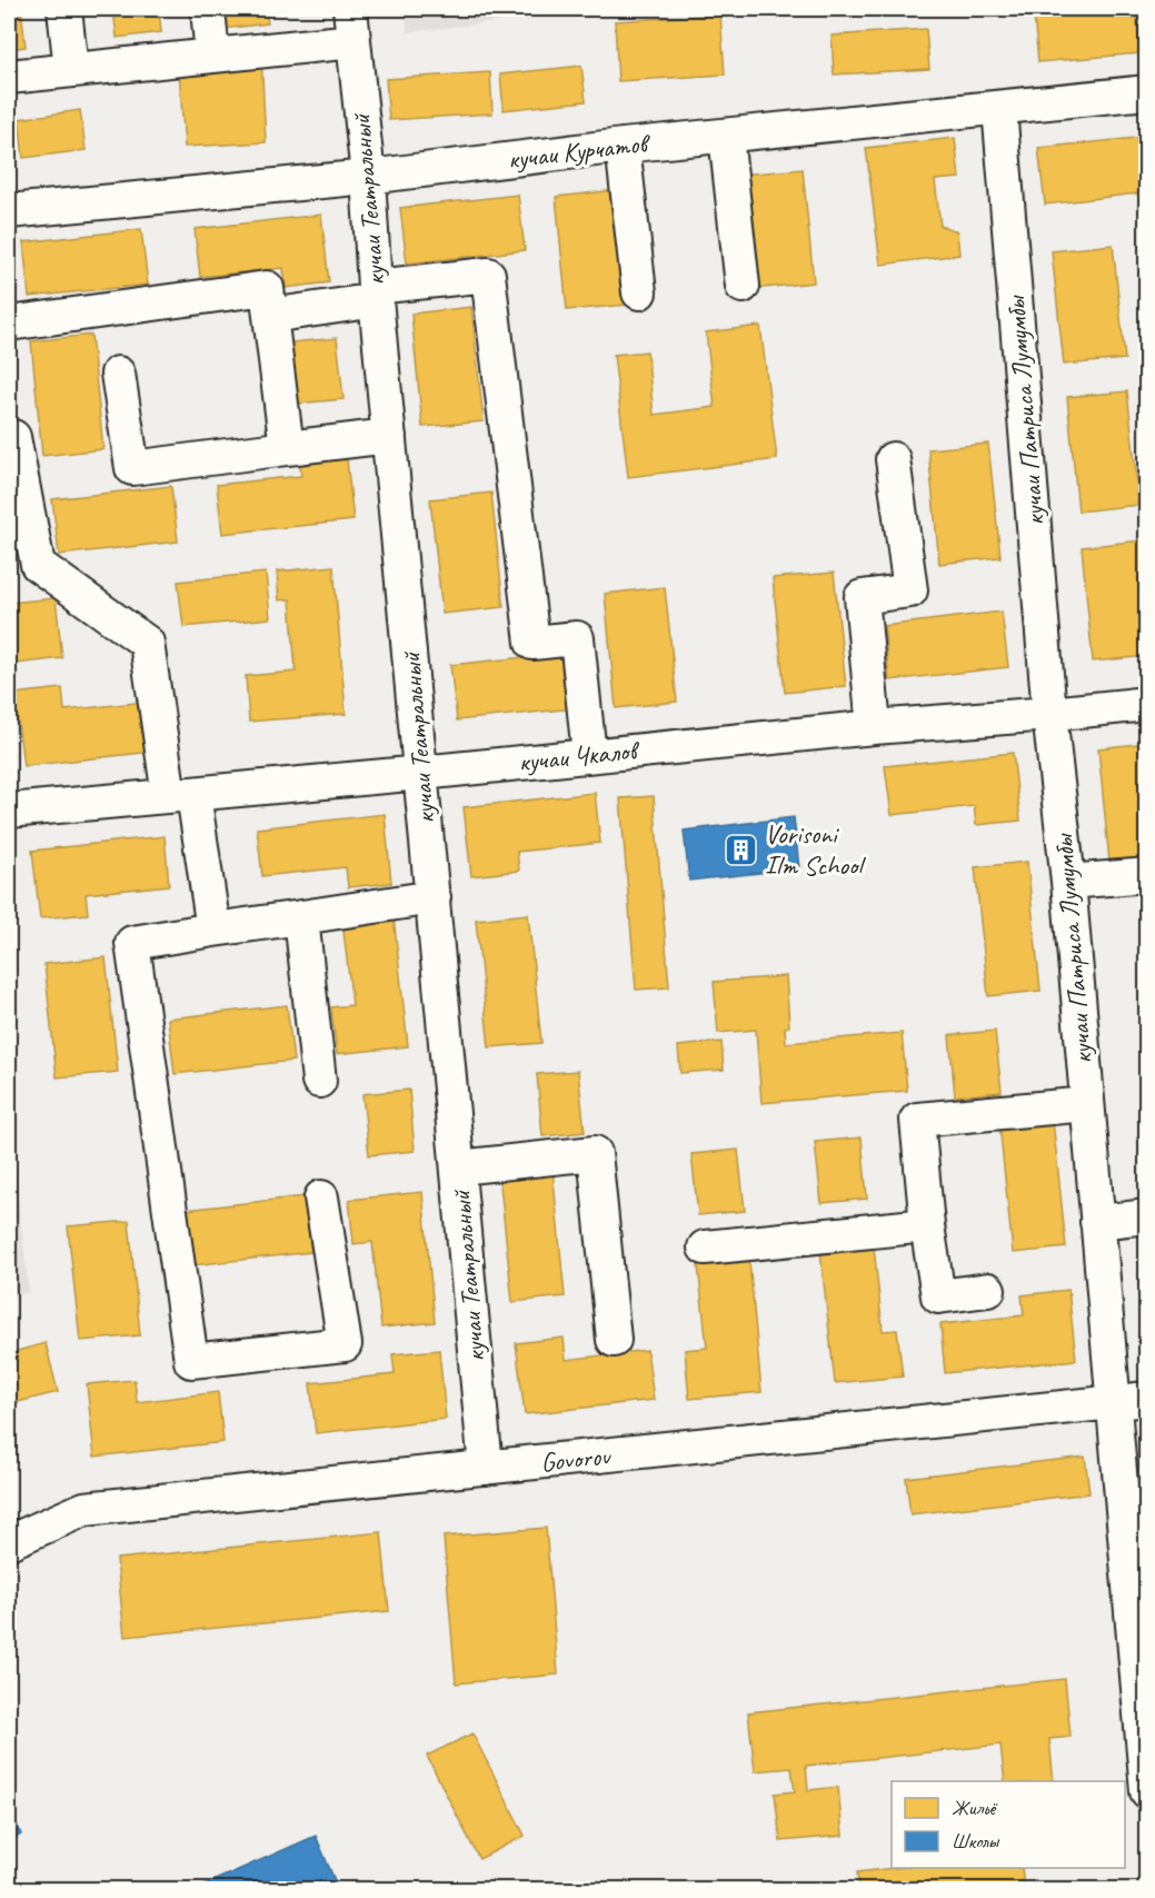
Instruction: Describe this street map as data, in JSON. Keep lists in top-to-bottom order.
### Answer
{
  "streets": {
    "street": [
      "кучаи Курчатов",
      "кучаи Театральный",
      "кучаи Патриса Лумумбы",
      "кучаи Чкалов",
      "Govorov"
    ]
  },
  "crossings": [
    ["кучаи Курчатов", "кучаи Театральный"],
    ["кучаи Курчатов", "кучаи Патриса Лумумбы"],
    ["кучаи Театральный", "кучаи Чкалов"],
    ["кучаи Театральный", "Govorov"],
    ["кучаи Патриса Лумумбы", "кучаи Чкалов"],
    ["кучаи Патриса Лумумбы", "Govorov"]
  ],
  "places": {
    "building": ["Vorisoni Ilm School"]
  },
  "legend": ["Жильё", "Школы"]
}
